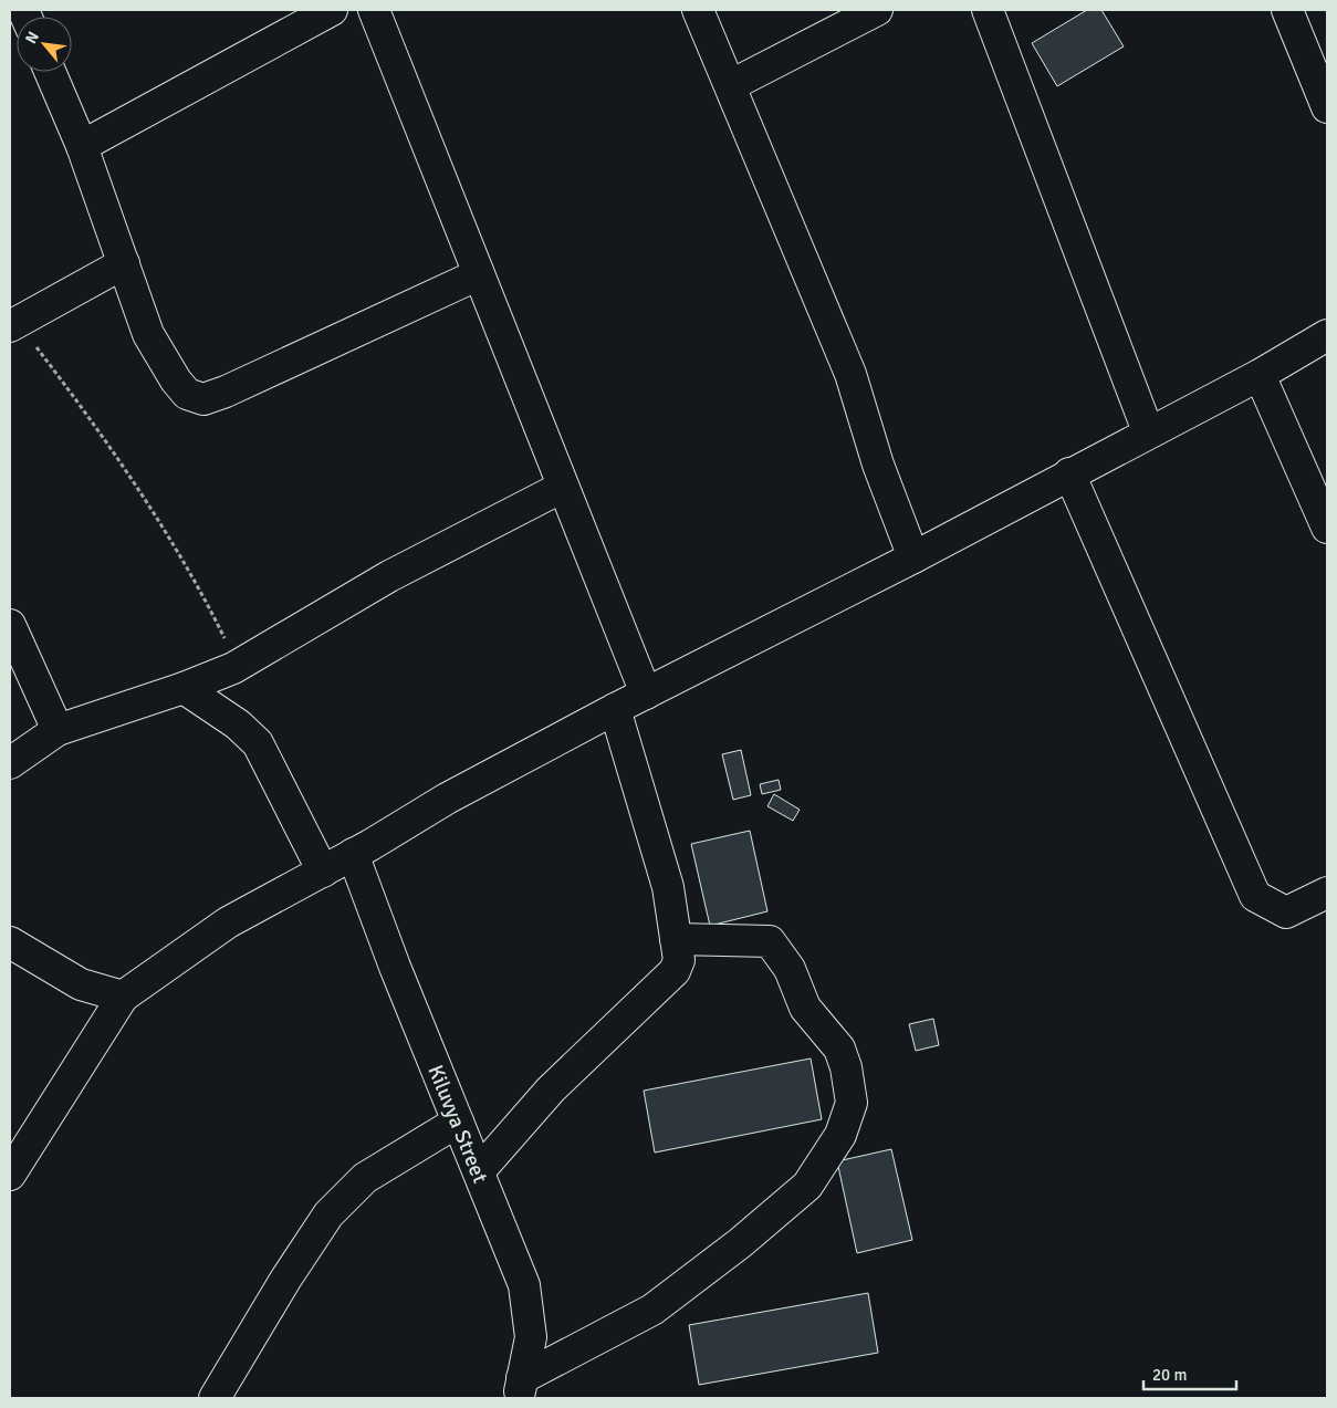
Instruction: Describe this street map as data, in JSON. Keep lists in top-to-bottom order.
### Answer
{
  "streets": {
    "street": ["Kiluvya Street"]
  },
  "scale_bar": "20 m",
  "north": "top left"
}
